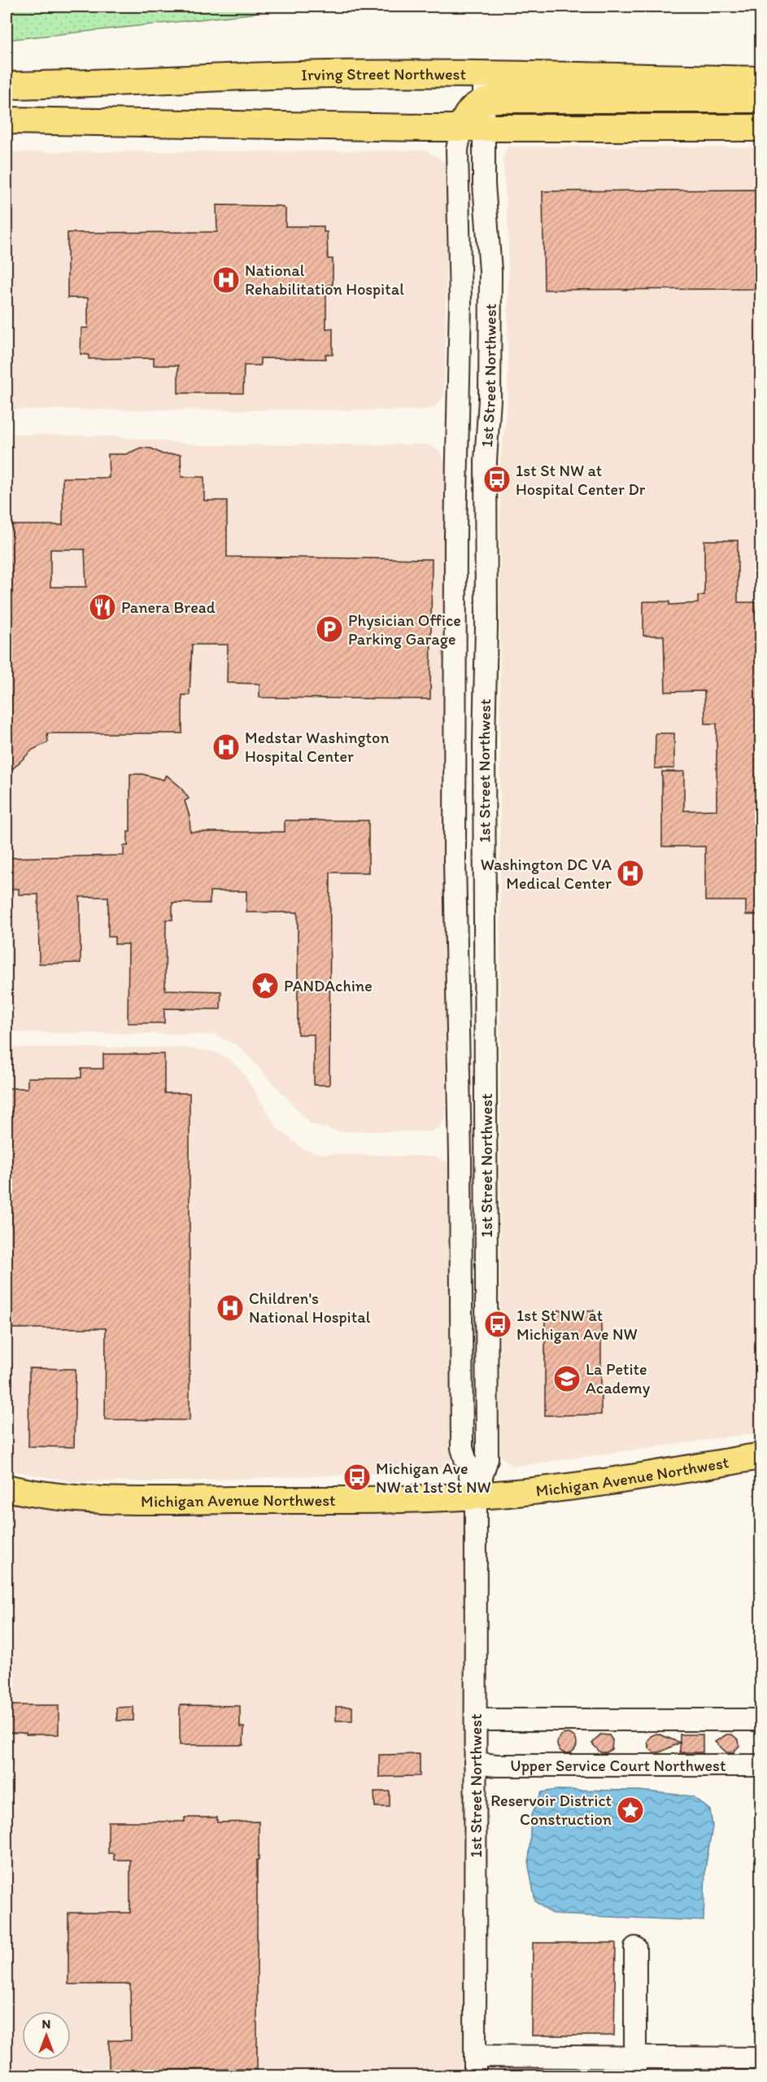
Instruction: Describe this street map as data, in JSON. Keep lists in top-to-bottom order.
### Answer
{
  "streets": {
    "main road": ["Irving Street Northwest", "Michigan Avenue Northwest"],
    "street": ["1st Street Northwest", "Upper Service Court Northwest"]
  },
  "crossings": [
    ["1st Street Northwest", "Michigan Avenue Northwest"],
    ["1st Street Northwest", "Upper Service Court Northwest"]
  ],
  "places": {
    "hospital": [
      "National Rehabilitation Hospital",
      "Medstar Washington Hospital Center",
      "Washington DC VA Medical Center",
      "Children's National Hospital"
    ],
    "bus stop": ["1st St NW at Hospital Center Dr", "1st St NW at Michigan Ave NW", "Michigan Ave NW at 1st St NW"],
    "restaurant": ["Panera Bread"],
    "parking": ["Physician Office Parking Garage"],
    "place": ["PANDAchine", "Reservoir District Construction"],
    "school or university": ["La Petite Academy"]
  },
  "north": "top"
}
